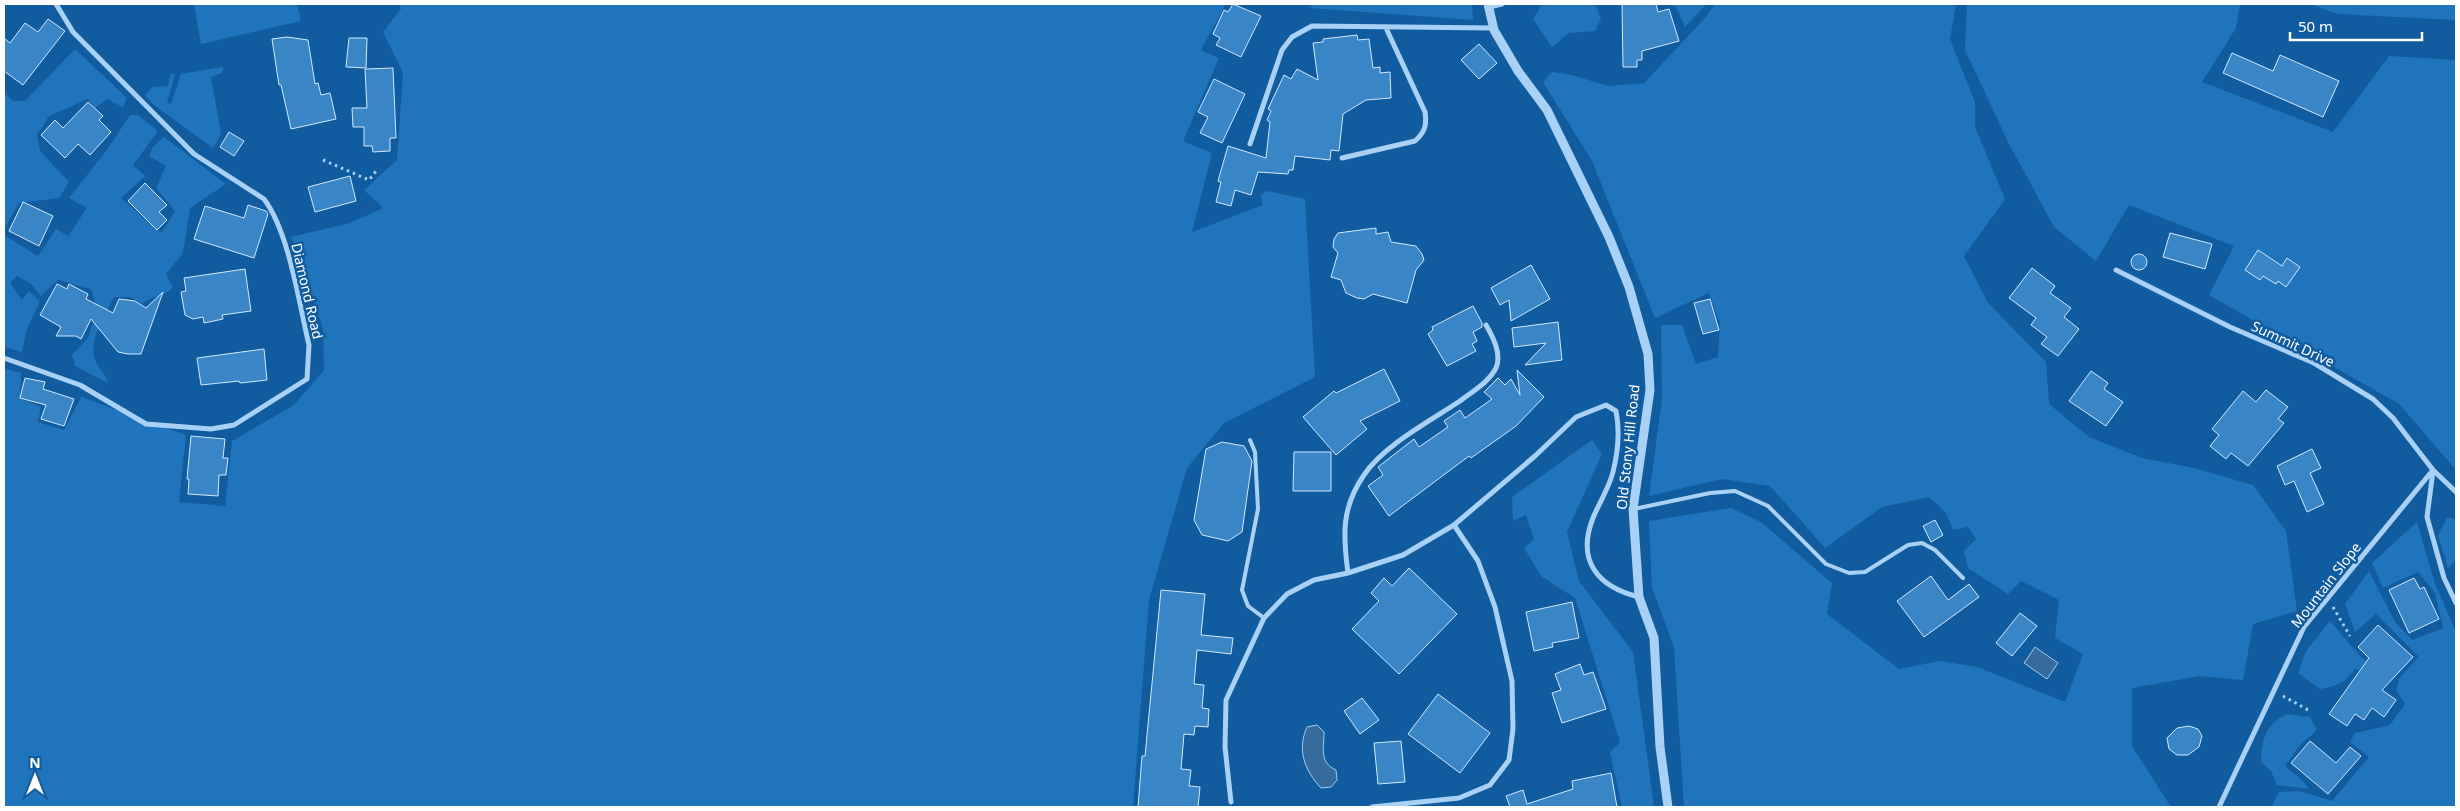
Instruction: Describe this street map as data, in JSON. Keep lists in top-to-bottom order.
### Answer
{
  "streets": {
    "street": [
      "Diamond Road",
      "Summit Drive",
      "Old Stony Hill Road",
      "Mountain Slope"
    ]
  },
  "crossings": [
    ["Summit Drive", "Mountain Slope"]
  ],
  "scale_bar": "50 m",
  "north": "top"
}
